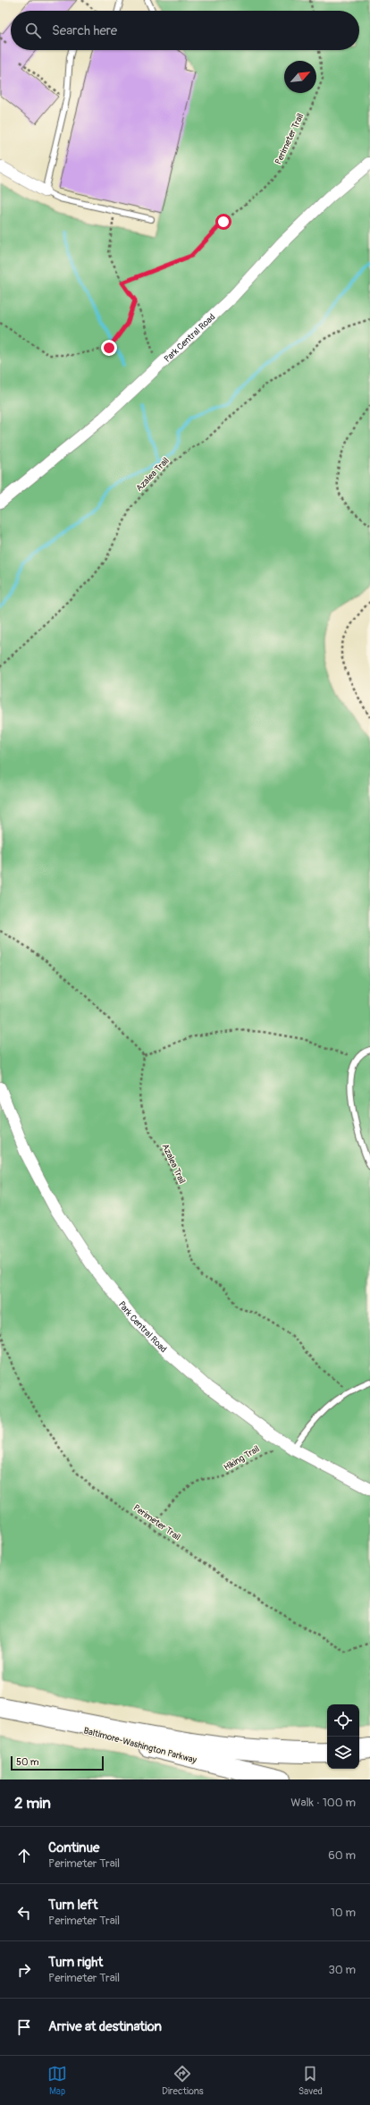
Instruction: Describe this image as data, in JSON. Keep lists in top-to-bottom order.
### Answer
{
  "streets": {
    "highway": ["Baltimore-Washington Parkway"],
    "street": ["Park Central Road"],
    "path": ["Perimeter Trail", "Azalea Trail", "Hiking Trail"]
  },
  "crossings": [
    ["Perimeter Trail", "Hiking Trail"],
    ["Park Central Road", "Hiking Trail"]
  ],
  "scale_bar": "50 m",
  "north": "top right",
  "page": {
    "search": "Search here",
    "scale": "50 m",
    "heading": ["2 min", "Walk · 100 m"],
    "list": [
      ["Continue", "Perimeter Trail", "60 m"],
      ["Turn left", "Perimeter Trail", "10 m"],
      ["Turn right", "Perimeter Trail", "30 m"],
      "Arrive at destination"
    ],
    "nav": ["Map", "Directions", "Saved"]
  }
}
